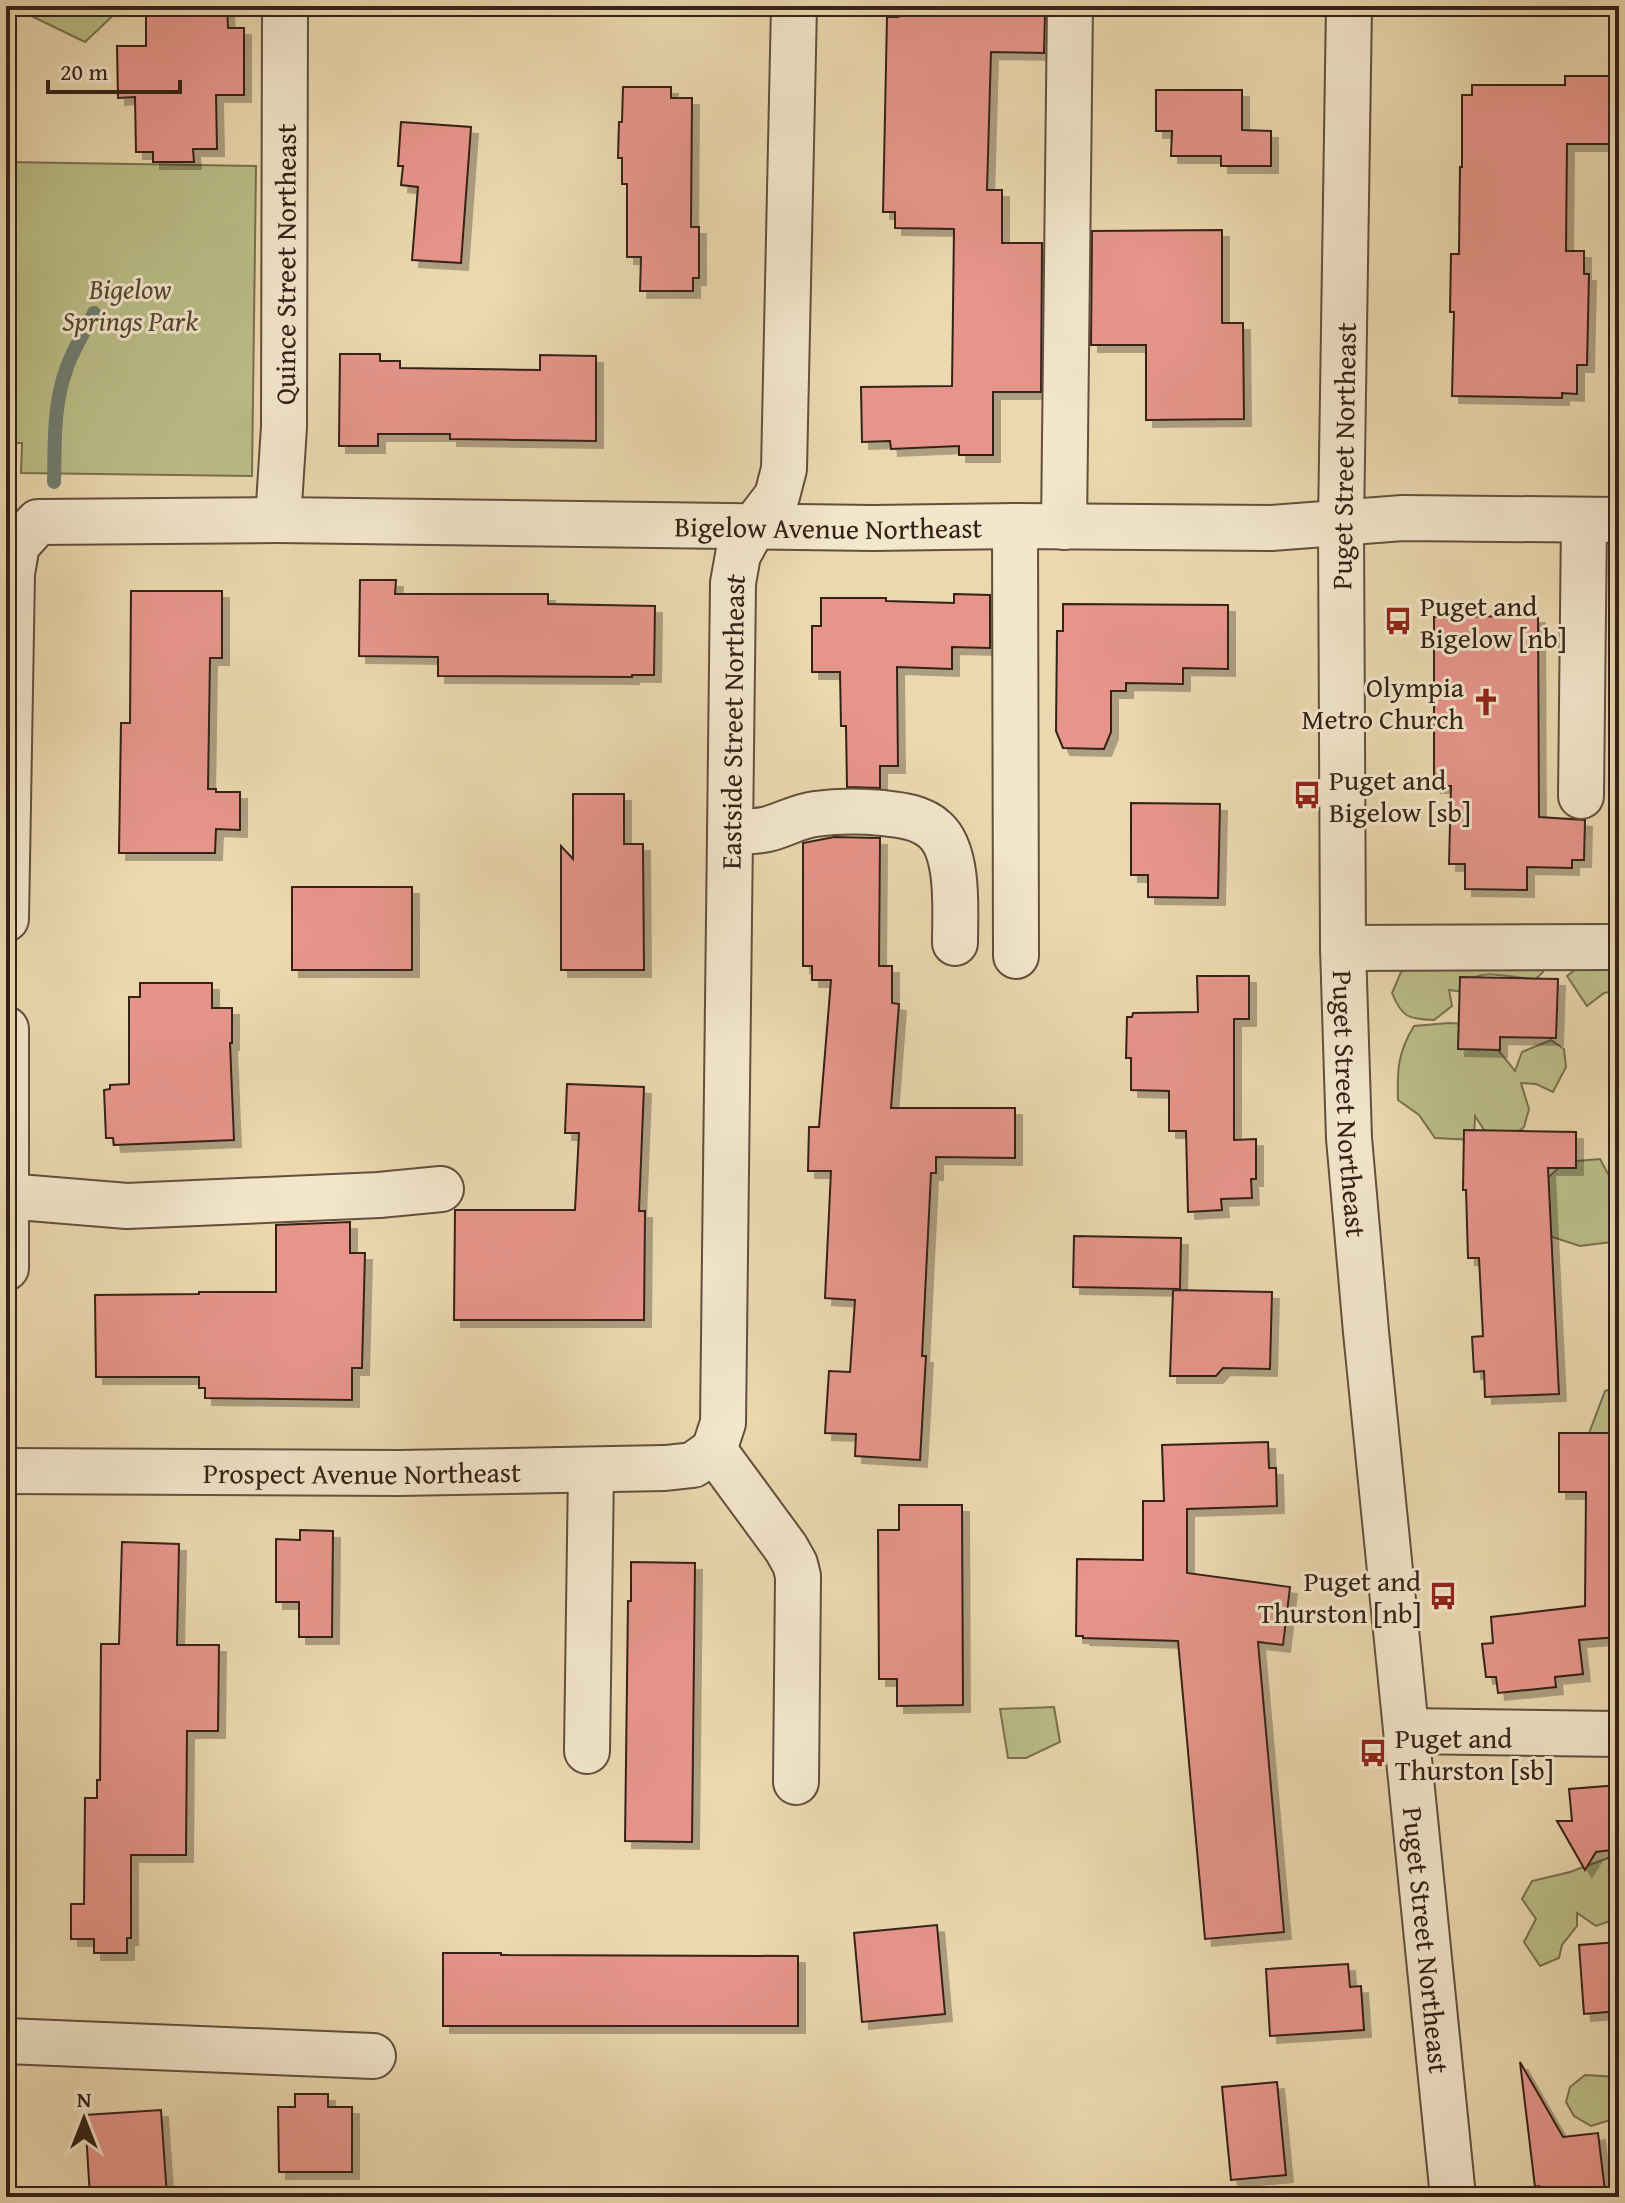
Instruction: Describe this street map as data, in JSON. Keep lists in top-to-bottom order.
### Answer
{
  "streets": {
    "street": [
      "Quince Street Northeast",
      "Puget Street Northeast",
      "Bigelow Avenue Northeast",
      "Eastside Street Northeast",
      "Prospect Avenue Northeast"
    ]
  },
  "crossings": [
    ["Quince Street Northeast", "Bigelow Avenue Northeast"],
    ["Puget Street Northeast", "Bigelow Avenue Northeast"],
    ["Bigelow Avenue Northeast", "Eastside Street Northeast"],
    ["Eastside Street Northeast", "Prospect Avenue Northeast"]
  ],
  "parks": ["Bigelow Springs Park"],
  "places": {
    "bus stop": [
      "Puget and Bigelow [nb]",
      "Puget and Bigelow [sb]",
      "Puget and Thurston [nb]",
      "Puget and Thurston [sb]"
    ],
    "church": ["Olympia Metro Church"]
  },
  "scale_bar": "20 m",
  "north": "top"
}
